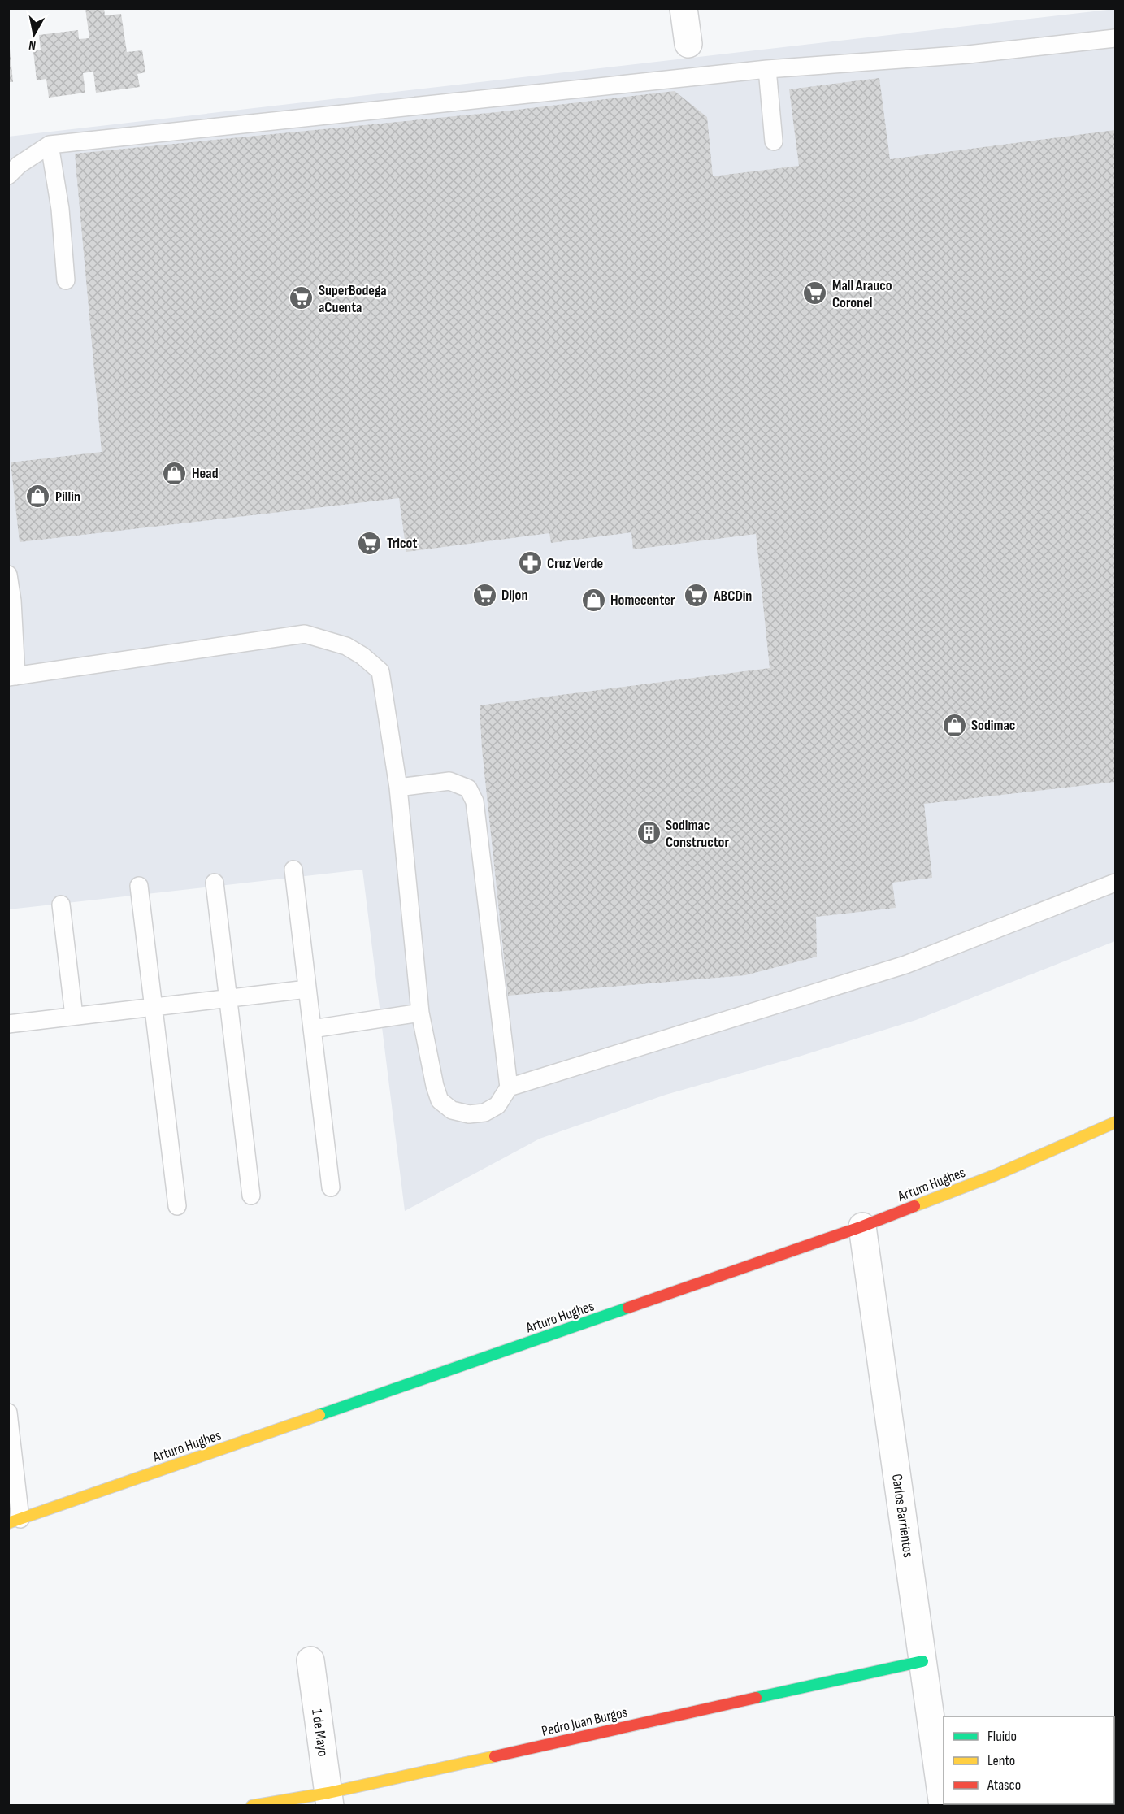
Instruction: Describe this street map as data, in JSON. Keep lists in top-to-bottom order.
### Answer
{
  "streets": {
    "street": [
      "Arturo Hughes",
      "Carlos Barrientos",
      "Pedro Juan Burgos",
      "1 de Mayo"
    ]
  },
  "crossings": [
    ["Arturo Hughes", "Carlos Barrientos"],
    ["Carlos Barrientos", "Pedro Juan Burgos"],
    ["Pedro Juan Burgos", "1 de Mayo"]
  ],
  "places": {
    "supermarket": [
      "Mall Arauco Coronel",
      "SuperBodega aCuenta",
      "Tricot",
      "Dijon",
      "ABCDin"
    ],
    "shop": [
      "Head",
      "Pillin",
      "Homecenter",
      "Sodimac"
    ],
    "pharmacy": ["Cruz Verde"],
    "building": ["Sodimac Constructor"]
  },
  "legend": ["Fluido", "Lento", "Atasco"],
  "north": "bottom"
}
